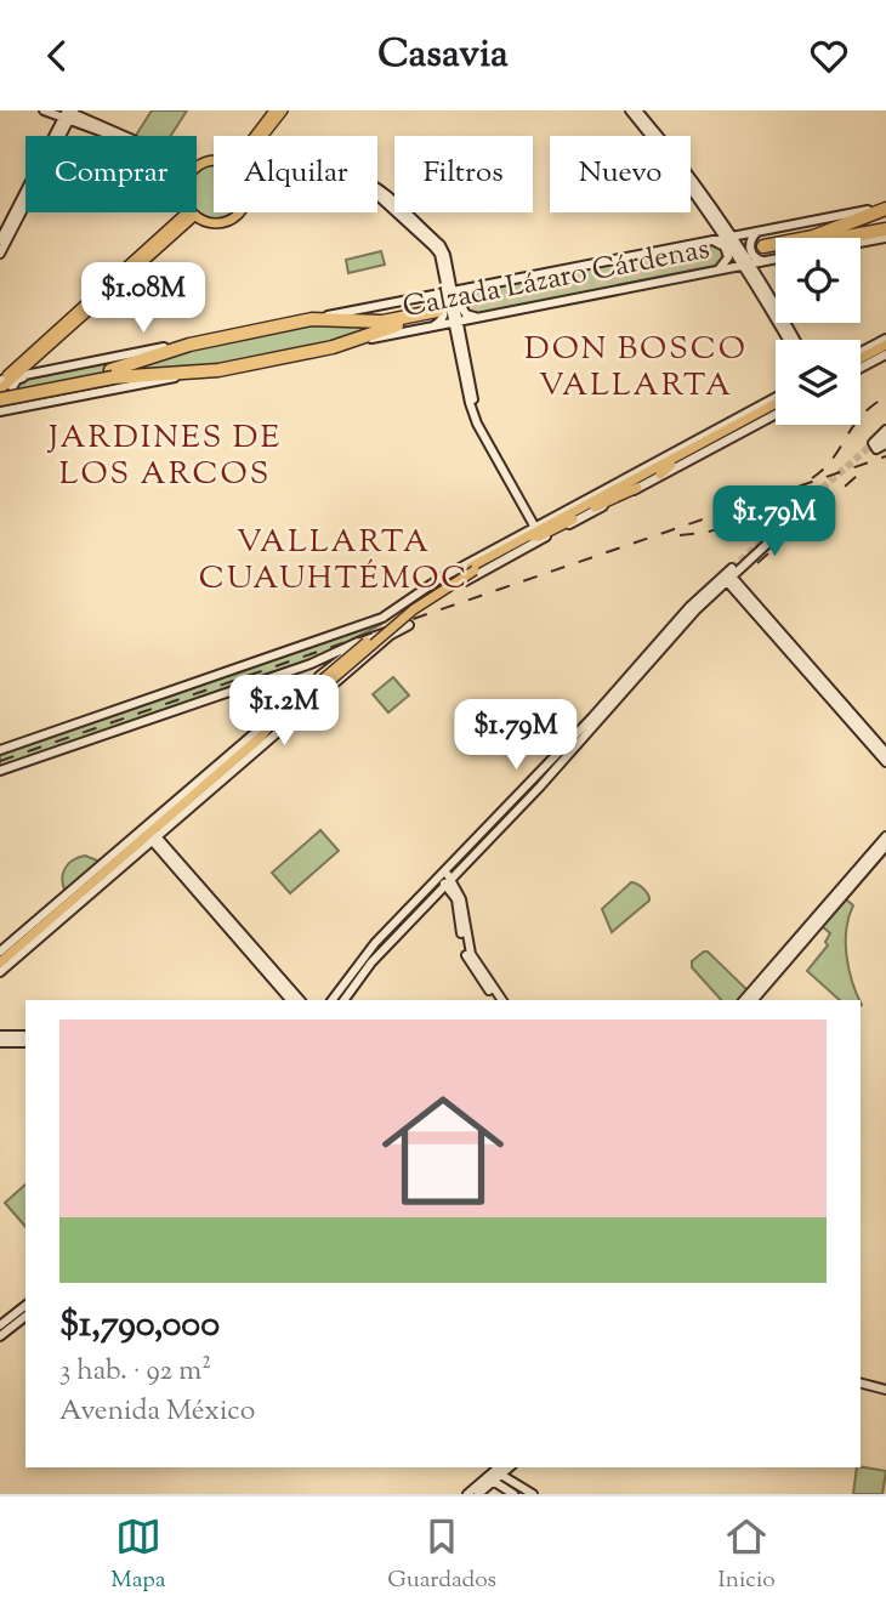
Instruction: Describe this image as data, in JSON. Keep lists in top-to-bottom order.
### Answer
{
  "streets": {
    "highway": ["Calzada Lázaro Cárdenas"]
  },
  "districts": ["DON BOSCO VALLARTA", "JARDINES DE LOS ARCOS", "VALLARTA CUAUHTÉMOC"],
  "page": {
    "header": "Casavia",
    "chip": [
      "Comprar",
      "Alquilar",
      "Filtros",
      "Nuevo"
    ],
    "price": [
      "$1.08M",
      "$1.79M",
      "$1.2M",
      "$1.79M"
    ],
    "list": [
      {
        "name": "$1,790,000",
        "note": "3 hab. · 92 m² · Avenida México"
      }
    ],
    "tabs": ["Mapa", "Guardados", "Inicio"]
  }
}
